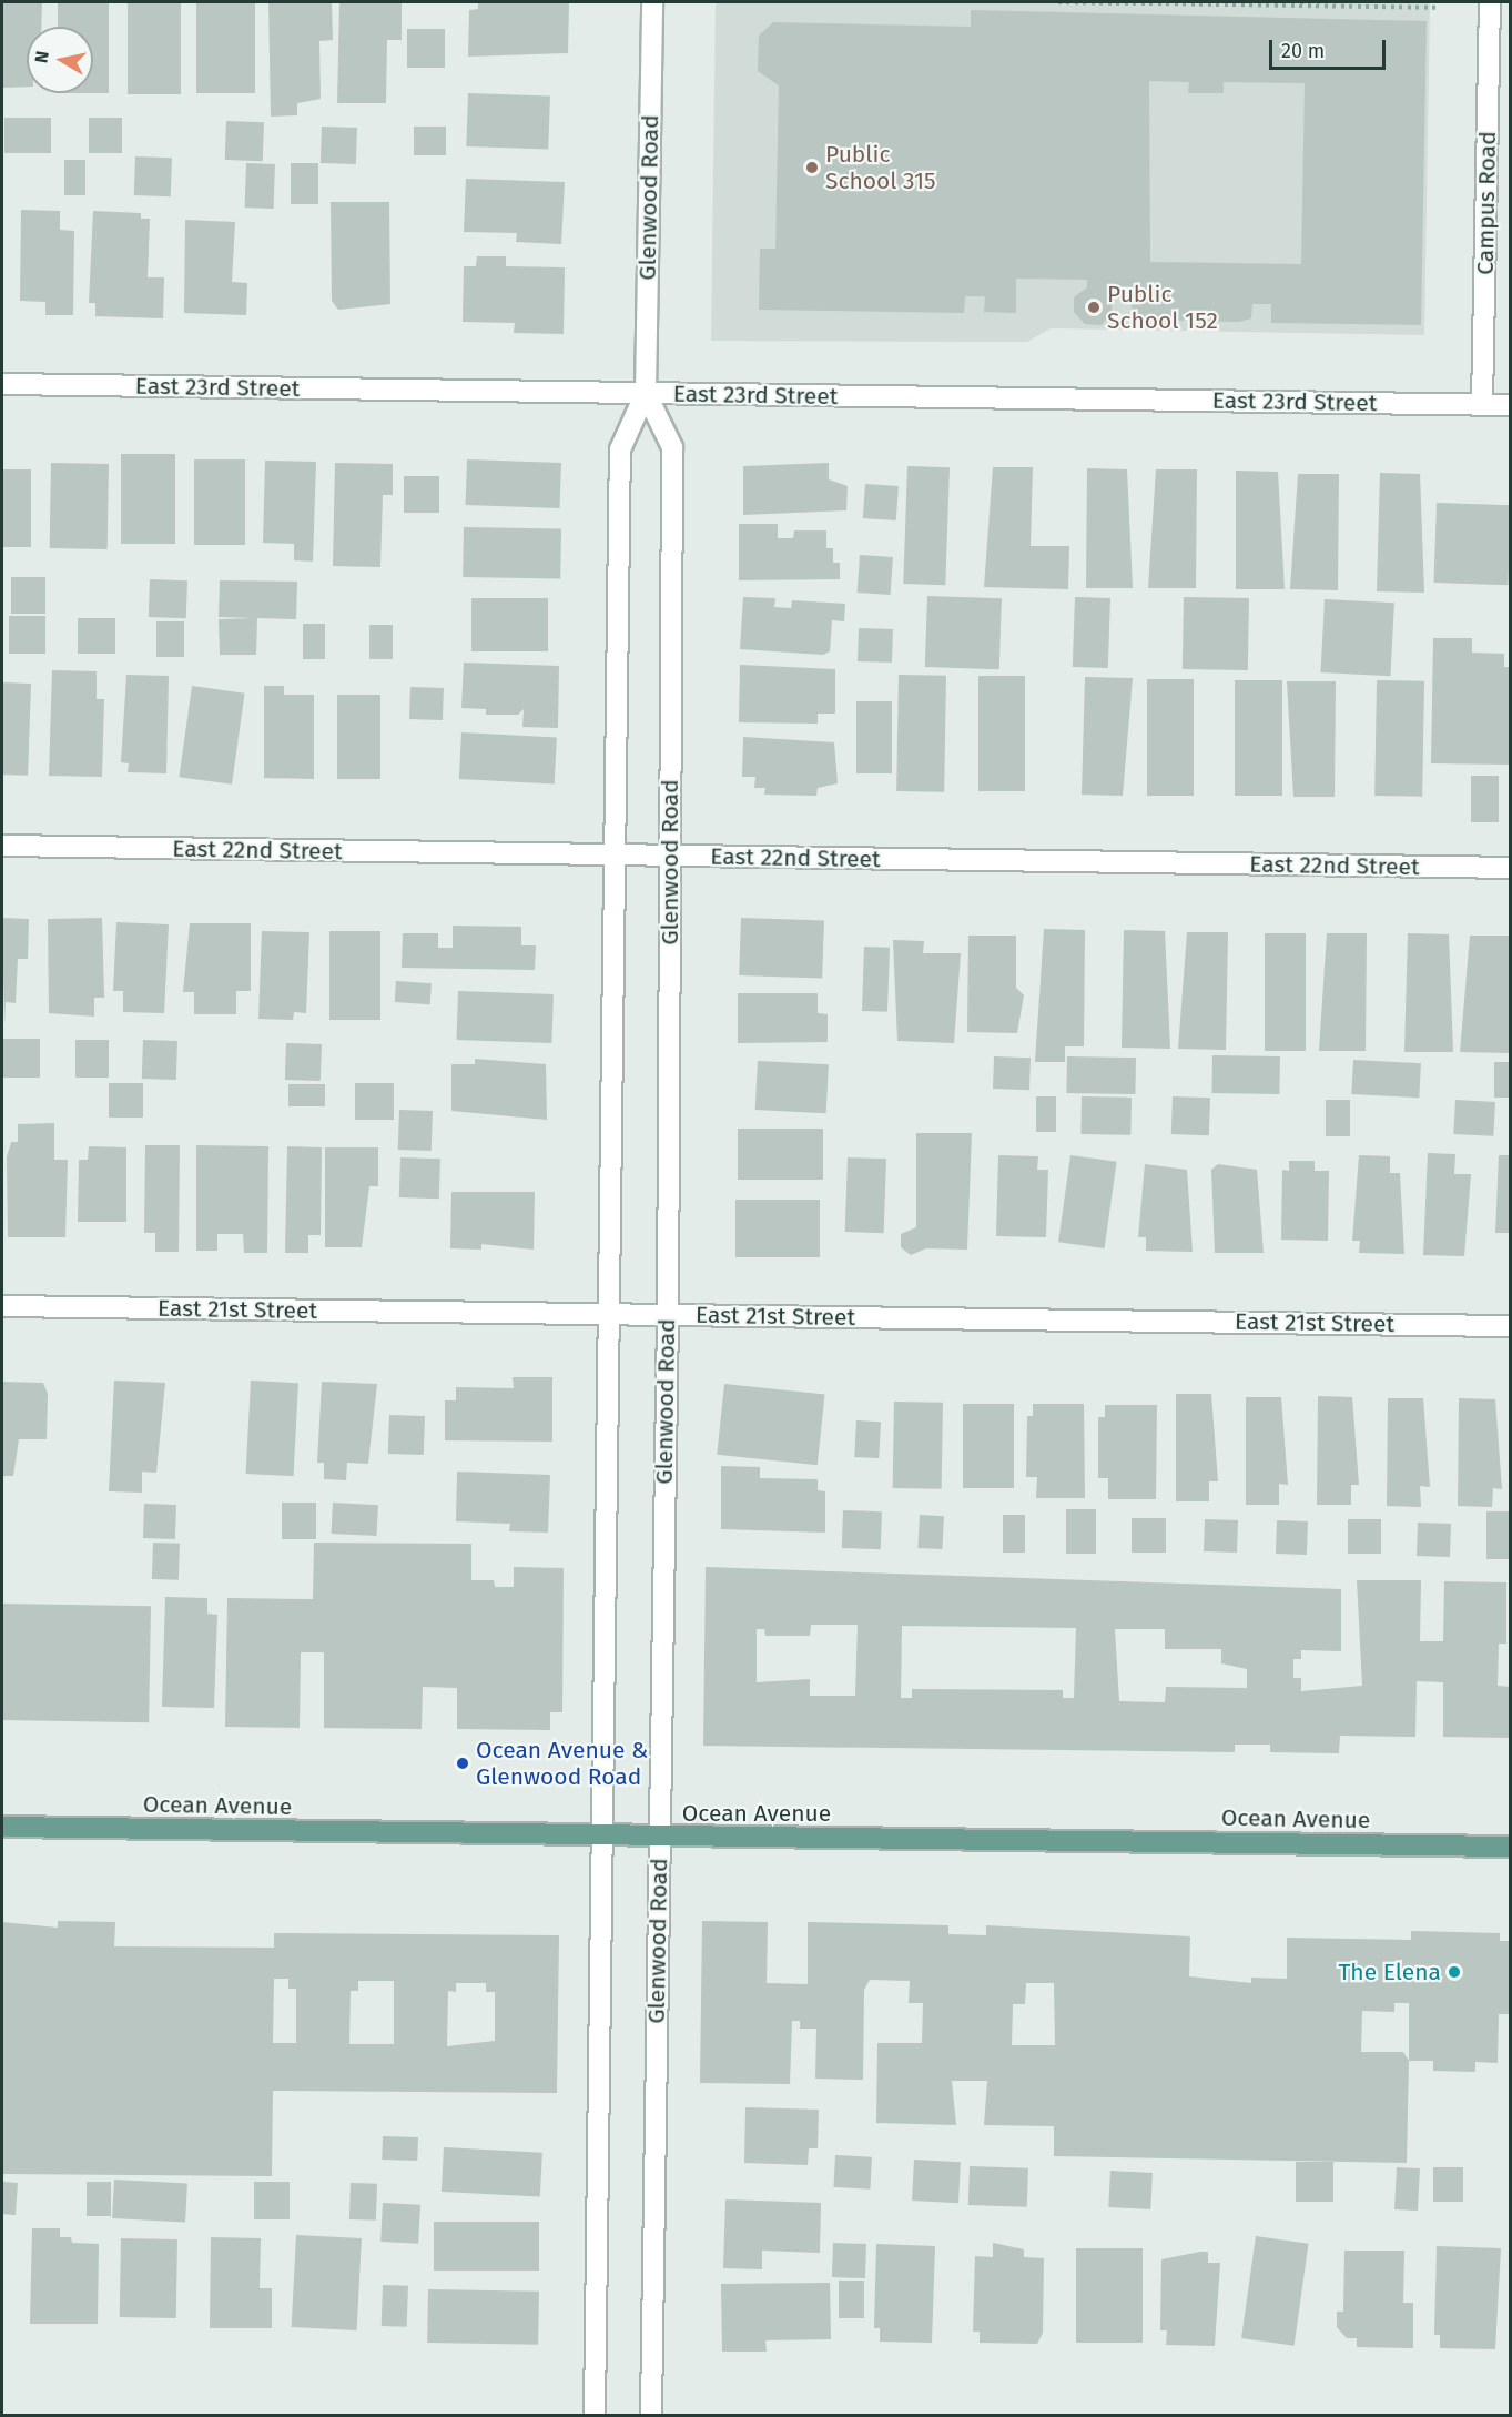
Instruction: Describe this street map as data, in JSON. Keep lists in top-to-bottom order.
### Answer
{
  "streets": {
    "main road": ["Ocean Avenue"],
    "street": [
      "Glenwood Road",
      "Campus Road",
      "East 23rd Street",
      "East 22nd Street",
      "East 21st Street"
    ]
  },
  "crossings": [
    ["Glenwood Road", "East 23rd Street"],
    ["Glenwood Road", "East 22nd Street"],
    ["Glenwood Road", "East 21st Street"],
    ["Glenwood Road", "Ocean Avenue"],
    ["Campus Road", "East 23rd Street"]
  ],
  "places": [
    "Public School 315",
    "Public School 152",
    "Ocean Avenue & Glenwood Road",
    "The Elena"
  ],
  "scale_bar": "20 m",
  "north": "left"
}
